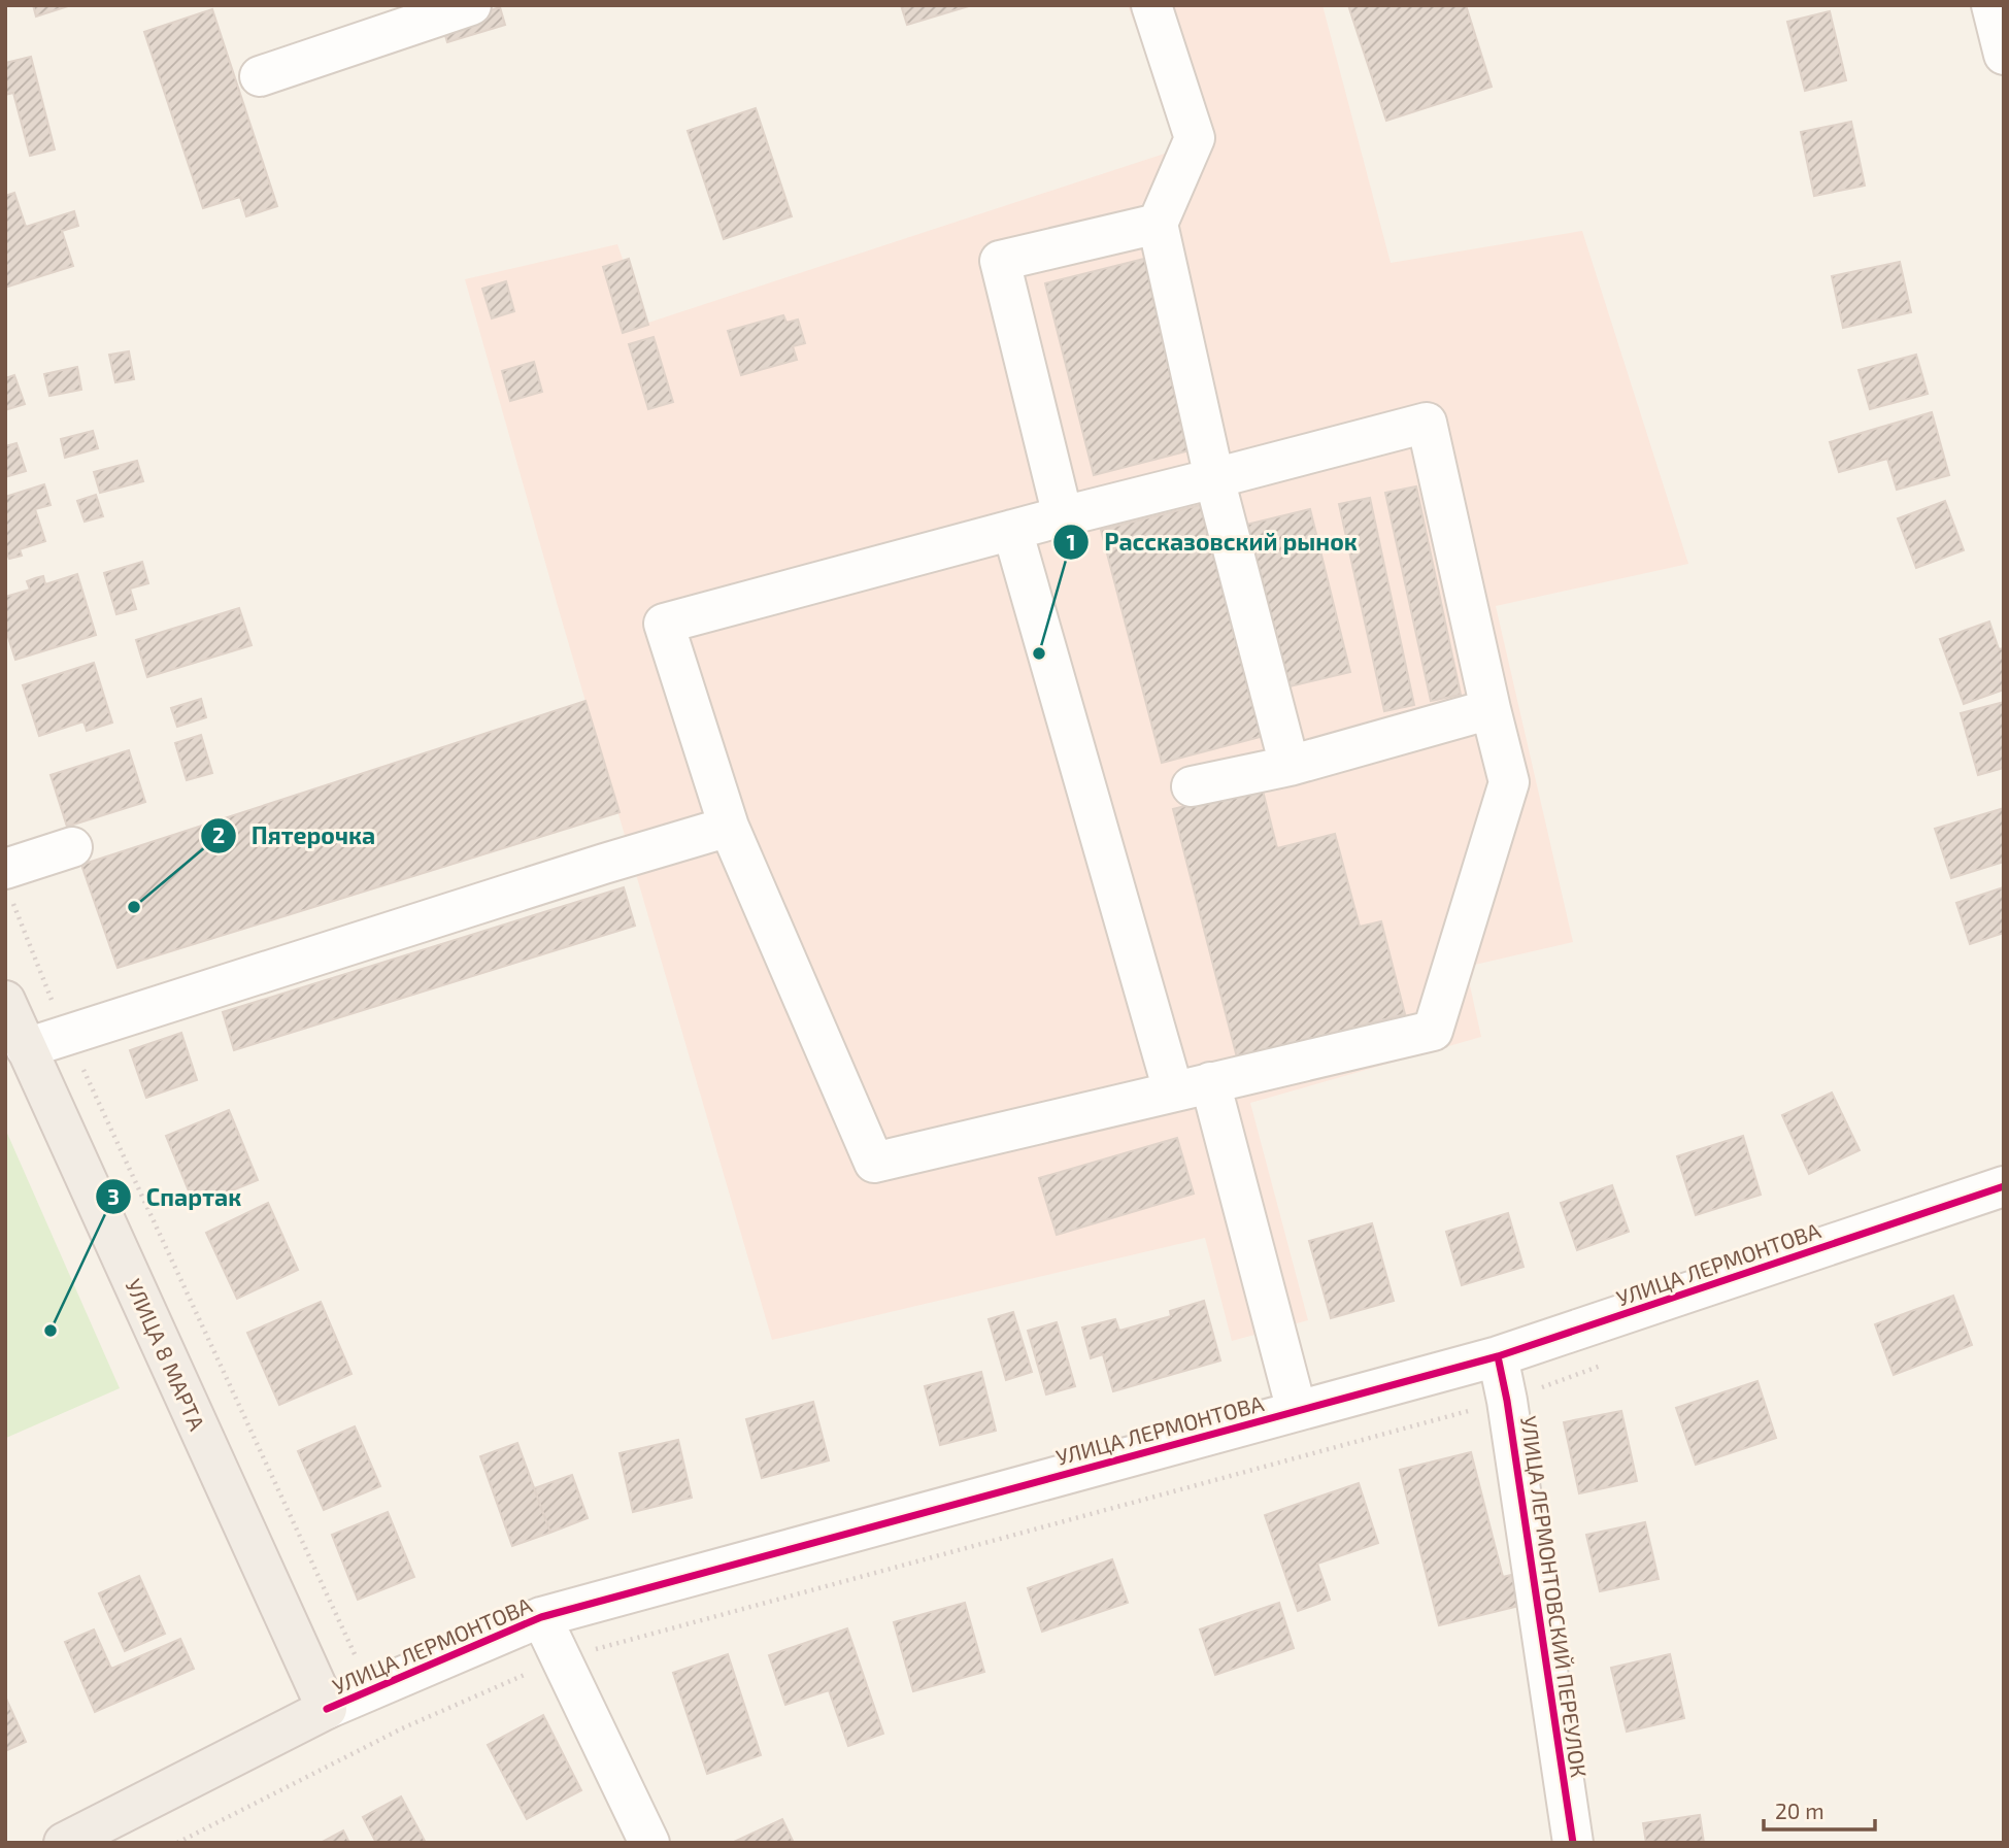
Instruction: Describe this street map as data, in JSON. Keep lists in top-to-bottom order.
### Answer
{
  "streets": {
    "main road": ["УЛИЦА ЛЕРМОНТОВА", "УЛИЦА 8 МАРТА"],
    "street": ["УЛИЦА ЛЕРМОНТОВСКИЙ ПЕРЕУЛОК"]
  },
  "crossings": [
    ["УЛИЦА ЛЕРМОНТОВА", "УЛИЦА 8 МАРТА"],
    ["УЛИЦА ЛЕРМОНТОВА", "УЛИЦА ЛЕРМОНТОВСКИЙ ПЕРЕУЛОК"]
  ],
  "places": ["Рассказовский рынок", "Пятерочка", "Спартак"],
  "scale_bar": "20 m"
}
